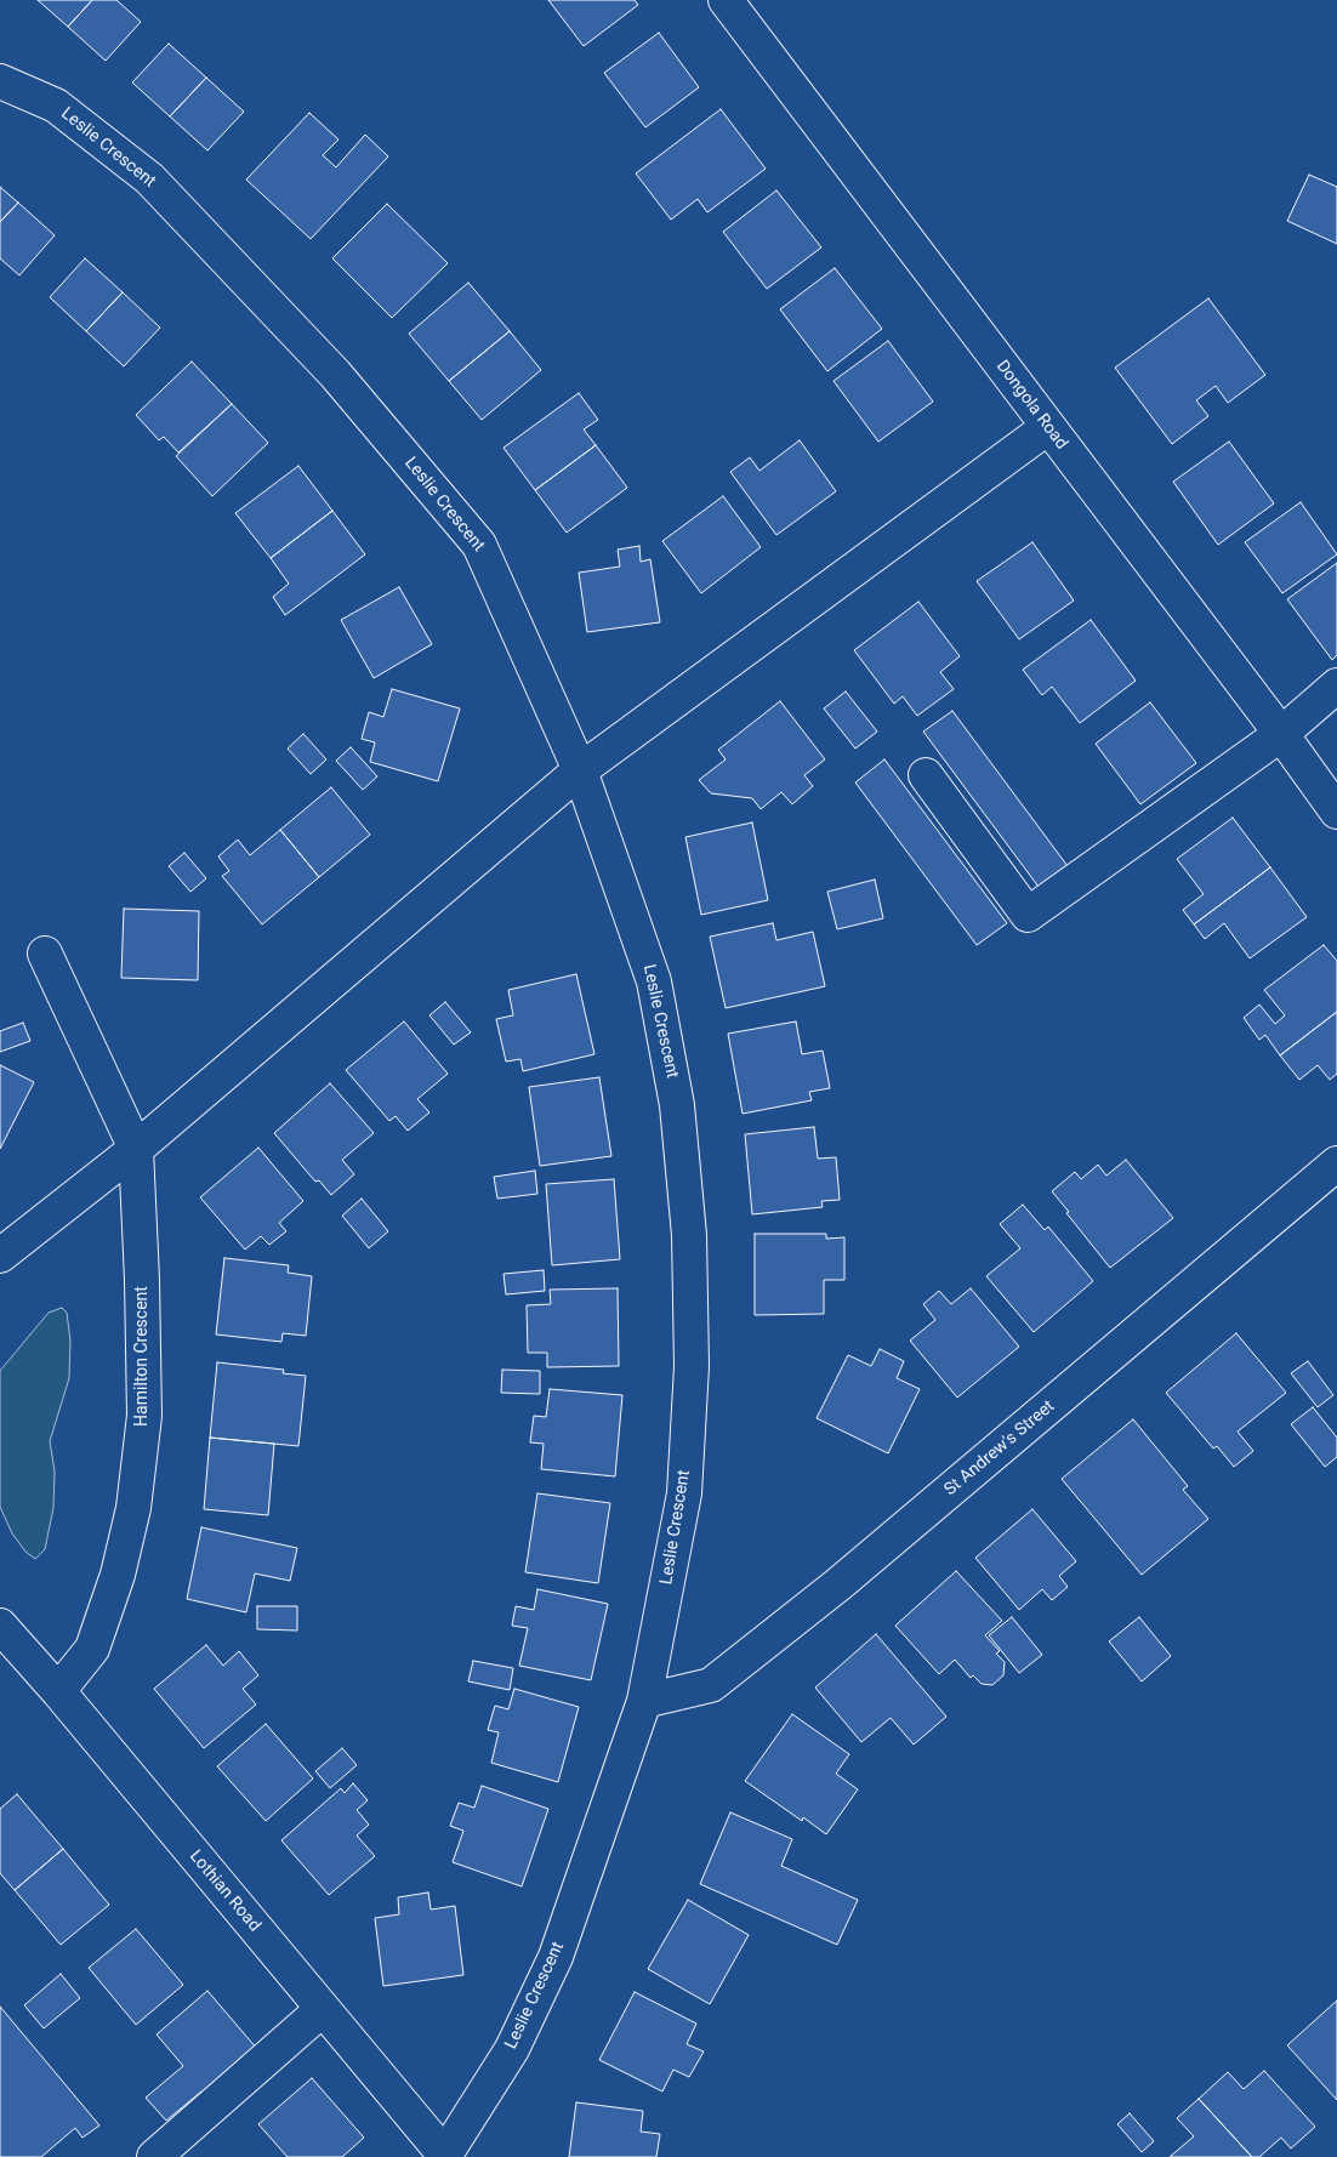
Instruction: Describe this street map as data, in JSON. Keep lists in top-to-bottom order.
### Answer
{
  "streets": {
    "street": [
      "Leslie Crescent",
      "Dongola Road",
      "Hamilton Crescent",
      "St Andrew's Street",
      "Lothian Road"
    ]
  },
  "crossings": [
    ["Leslie Crescent", "St Andrew's Street"],
    ["Leslie Crescent", "Lothian Road"],
    ["Hamilton Crescent", "Lothian Road"]
  ]
}
